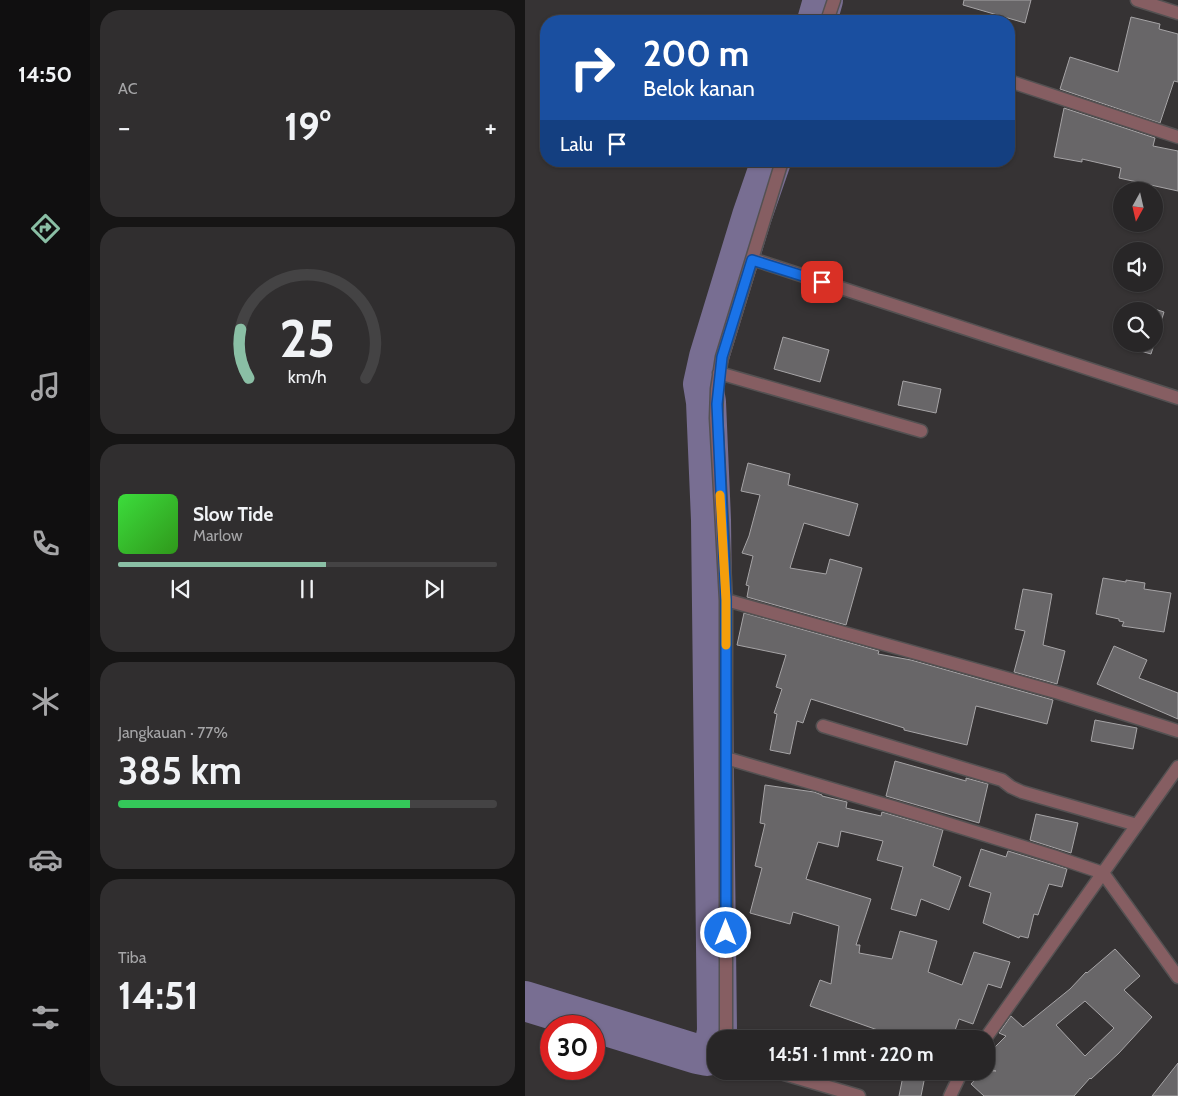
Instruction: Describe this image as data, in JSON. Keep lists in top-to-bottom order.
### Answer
{
  "north": "bottom",
  "page": {
    "tabs": "14:50",
    "tile": [
      "AC",
      ["Jangkauan · 77%", "385 km"],
      ["Tiba", "14:51"]
    ],
    "turn": ["200 m", "Belok kanan"],
    "heat": ["−", "19°", "+"],
    "then": "Lalu",
    "song": ["Slow Tide", "Marlow"],
    "limit": "30",
    "trip": "14:51 · 1 mnt · 220 m",
    "gauge": ["25", "km/h"]
  }
}
